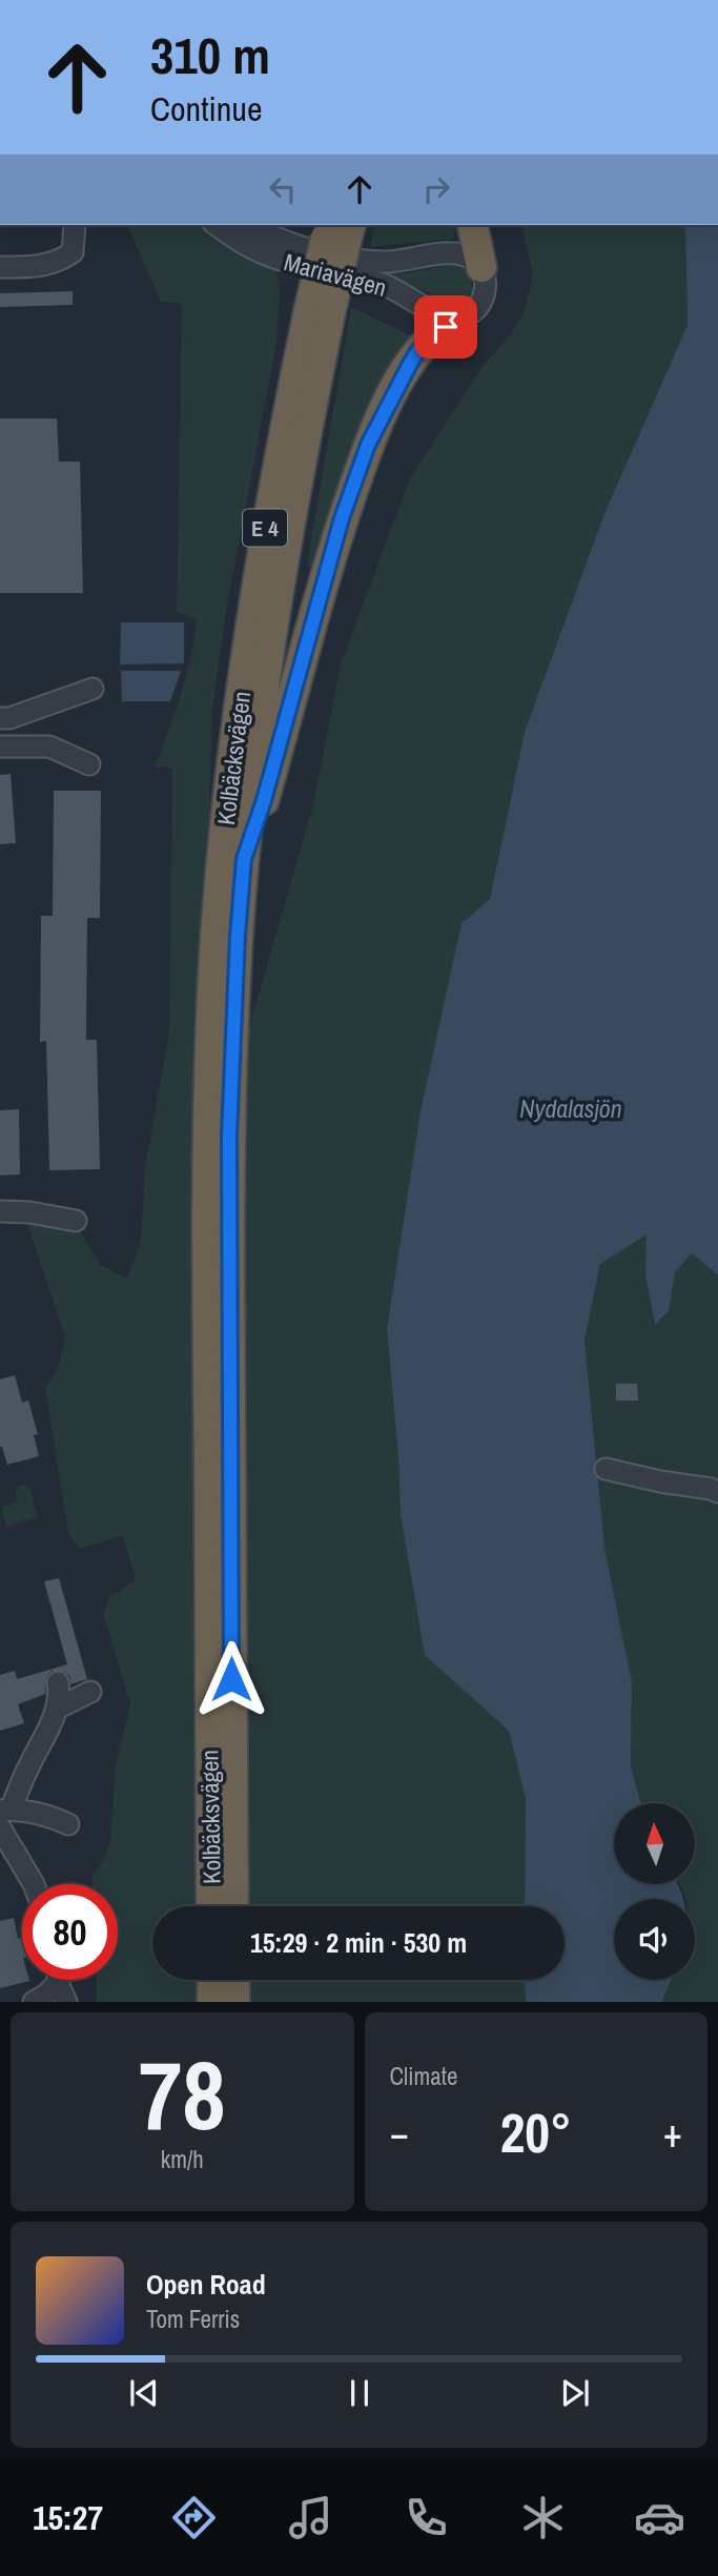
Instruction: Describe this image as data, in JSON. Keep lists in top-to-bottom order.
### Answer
{
  "streets": {
    "highway": ["E 4", "Kolbäcksvägen"],
    "street": ["Mariavägen"]
  },
  "water": ["Nydalasjön"],
  "north": "top",
  "page": {
    "turn": ["310 m", "Continue"],
    "limit": "80",
    "trip": "15:29 · 2 min · 530 m",
    "tile": [
      ["78", "km/h"],
      "Climate"
    ],
    "heat": ["−", "20°", "+"],
    "song": ["Open Road", "Tom Ferris"],
    "tabs": "15:27"
  }
}
